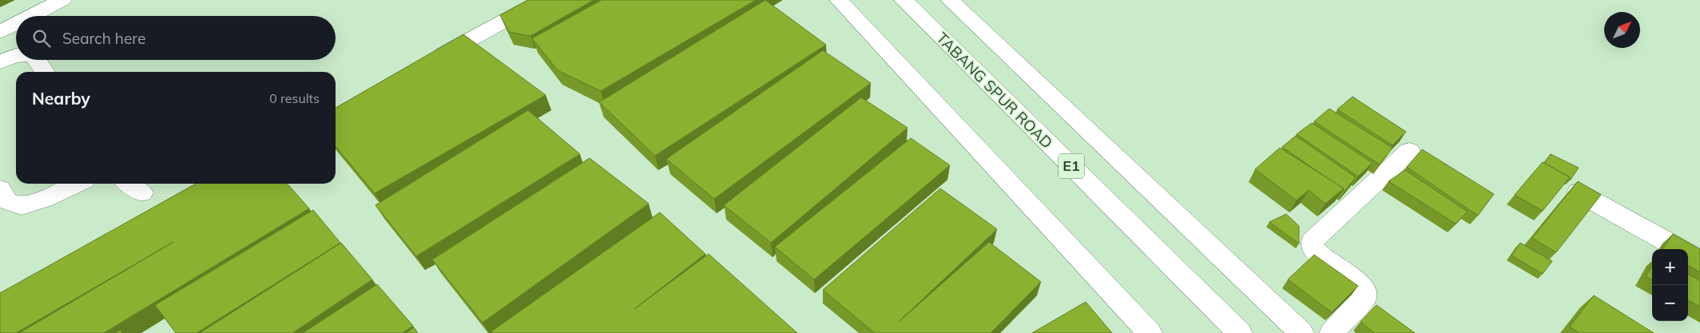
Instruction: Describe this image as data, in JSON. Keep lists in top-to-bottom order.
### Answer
{
  "streets": {
    "main road": ["TABANG SPUR ROAD", "E1"]
  },
  "north": "top right",
  "page": {
    "search": "Search here",
    "heading": ["Nearby", "0 results"],
    "map_buttons": ["+", "−"]
  }
}
